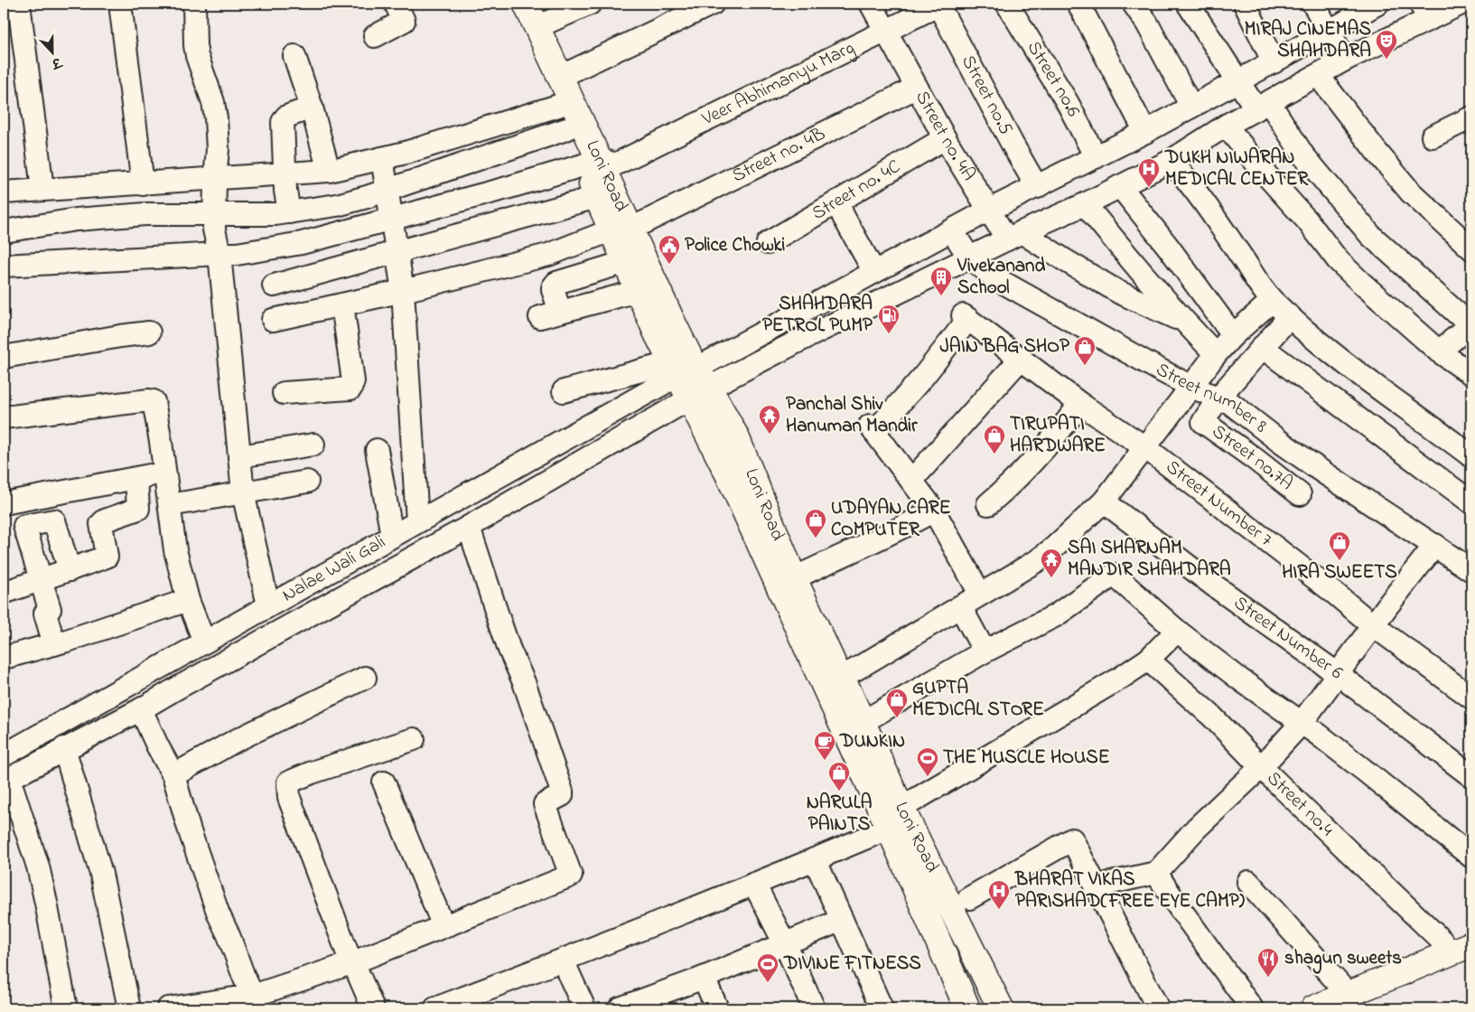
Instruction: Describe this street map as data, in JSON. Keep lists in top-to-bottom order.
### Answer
{
  "streets": {
    "main road": ["Loni Road"],
    "street": [
      "Street no.6",
      "Veer Abhimanyu Marg",
      "Street no.5",
      "Street no. 4A",
      "Street no. 4B",
      "Street no. 4C",
      "Street number 8",
      "Street no.7A",
      "Street Number 7",
      "Nalae Wali Gali",
      "Street Number 6",
      "Street no.4"
    ]
  },
  "crossings": [
    ["Veer Abhimanyu Marg", "Street no.5"],
    ["Veer Abhimanyu Marg", "Street no. 4A"],
    ["Veer Abhimanyu Marg", "Loni Road"],
    ["Street no. 4A", "Street no. 4B"],
    ["Street no. 4A", "Street no. 4C"],
    ["Loni Road", "Nalae Wali Gali"],
    ["Street number 8", "Street no.7A"]
  ],
  "places": {
    "theatre": ["MIRAJ CINEMAS SHAHDARA"],
    "hospital": ["DUKH NIWARAN MEDICAL CENTER", "BHARAT VIKAS PARISHAD(FREE EYE CAMP)"],
    "public building": ["Police Chowki"],
    "building": ["Vivekanand School"],
    "fuel station": ["SHAHDARA PETROL PUMP"],
    "shop": [
      "JAIN BAG SHOP",
      "TIRUPATI HARDWARE",
      "UDAYAN CARE COMPUTER",
      "HIRA SWEETS",
      "GUPTA MEDICAL STORE",
      "NARULA PAINTS"
    ],
    "temple": ["Panchal Shiv Hanuman Mandir", "SAI SHARNAM MANDIR SHAHDARA"],
    "cafe": ["DUNKIN"],
    "sports": ["THE MUSCLE HOUSE", "DIVINE FITNESS"],
    "restaurant": ["shagun sweets"]
  },
  "north": "bottom"
}
